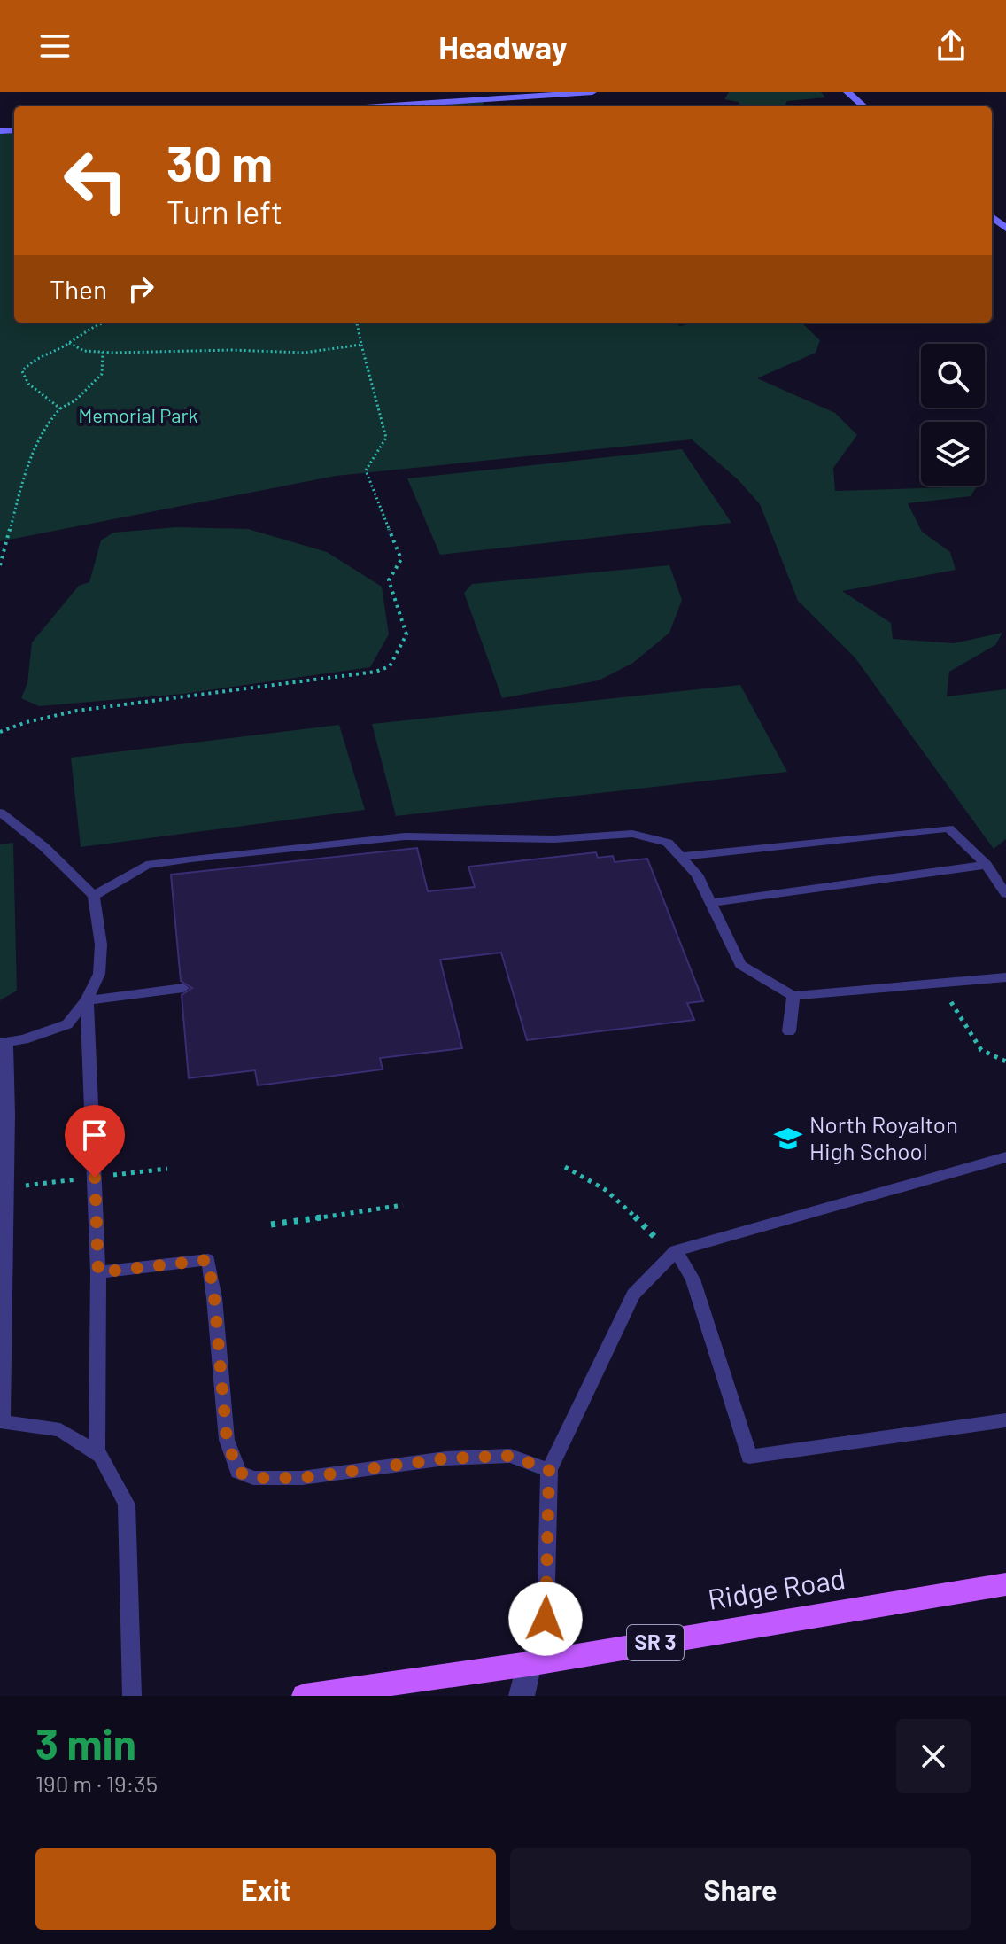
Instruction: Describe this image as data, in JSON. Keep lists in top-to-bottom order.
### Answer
{
  "streets": {
    "main road": ["Ridge Road", "SR 3"]
  },
  "parks": ["Memorial Park"],
  "places": {
    "school or university": ["North Royalton High School"]
  },
  "page": {
    "header": "Headway",
    "turn": ["30 m", "Turn left"],
    "then": "Then",
    "heading": ["3 min", "190 m · 19:35"],
    "buttons": ["Exit", "Share"]
  }
}
